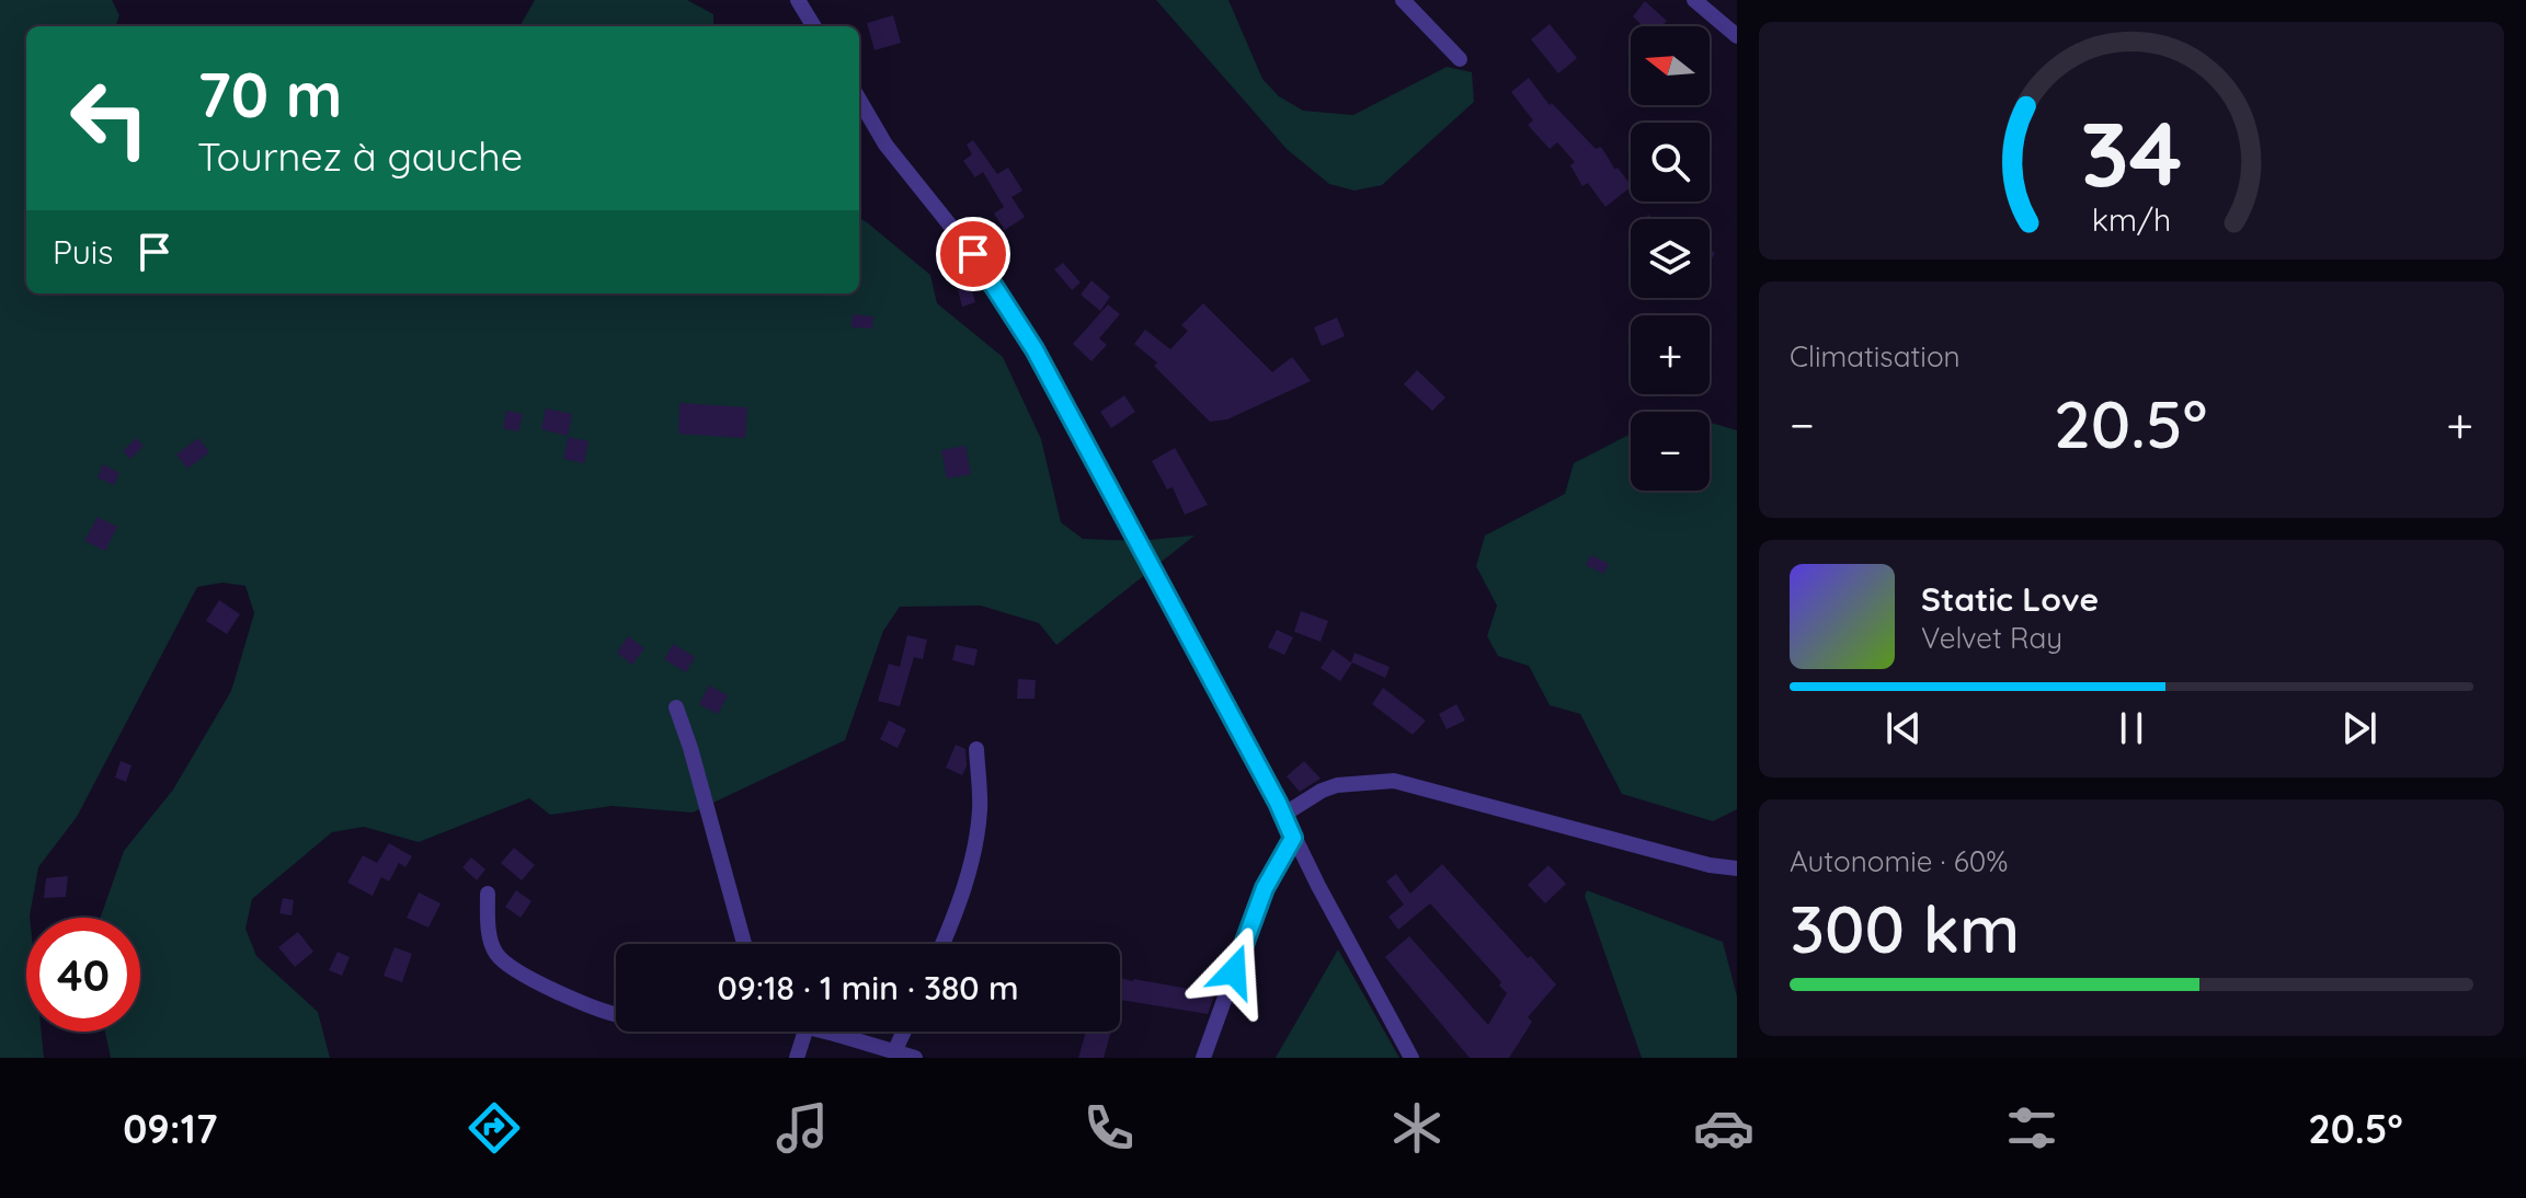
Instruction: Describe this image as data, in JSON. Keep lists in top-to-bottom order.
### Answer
{
  "north": "left",
  "page": {
    "map_buttons": ["+", "−"],
    "turn": ["70 m", "Tournez à gauche"],
    "then": "Puis",
    "tile": [
      "Climatisation",
      ["Autonomie · 60%", "300 km"]
    ],
    "heat": ["−", "20.5°", "+"],
    "song": ["Static Love", "Velvet Ray"],
    "limit": "40",
    "trip": "09:18 · 1 min · 380 m",
    "tabs": ["09:17", "20.5°"],
    "gauge": ["34", "km/h"]
  }
}
